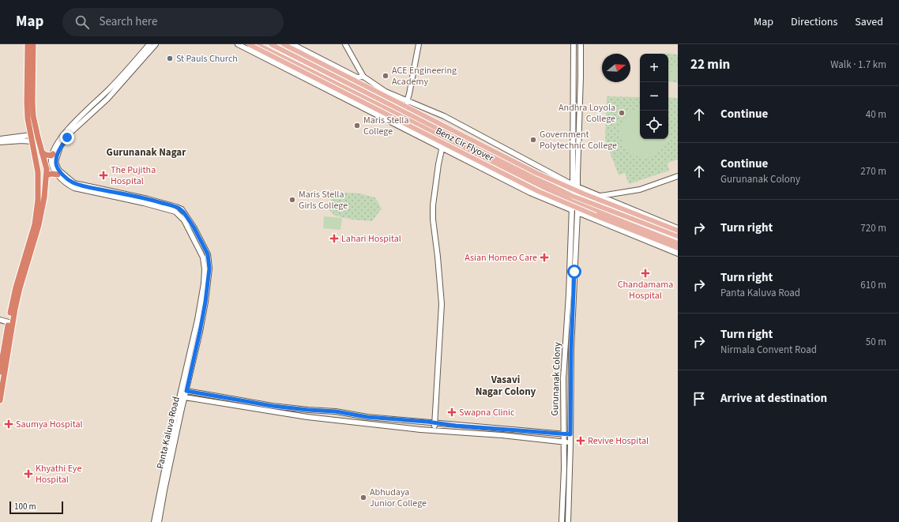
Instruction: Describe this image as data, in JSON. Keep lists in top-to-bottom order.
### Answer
{
  "streets": {
    "main road": ["Benz Cir Flyover"],
    "street": ["Gurunanak Colony", "Panta Kaluva Road"]
  },
  "districts": ["Gurunanak Nagar", "Vasavi Nagar Colony"],
  "places": {
    "other": [
      "St Pauls Church",
      "ACE Engineering Academy",
      "Andhra Loyola College",
      "Maris Stella College",
      "Government Polytechnic College",
      "Maris Stella Girls College",
      "Abhudaya Junior College"
    ],
    "health": [
      "The Pujitha Hospital",
      "Lahari Hospital",
      "Asian Homeo Care",
      "Chandamama Hospital",
      "Swapna Clinic",
      "Saumya Hospital",
      "Revive Hospital",
      "Khyathi Eye Hospital"
    ]
  },
  "scale_bar": "100 m",
  "north": "right",
  "page": {
    "header": "Map",
    "search": "Search here",
    "nav": ["Map", "Directions", "Saved"],
    "heading": ["22 min", "Walk · 1.7 km"],
    "map_buttons": ["+", "−"],
    "list": [
      ["Continue", "40 m"],
      ["Continue", "Gurunanak Colony", "270 m"],
      ["Turn right", "720 m"],
      ["Turn right", "Panta Kaluva Road", "610 m"],
      ["Turn right", "Nirmala Convent Road", "50 m"],
      "Arrive at destination"
    ],
    "scale": "100 m"
  }
}
